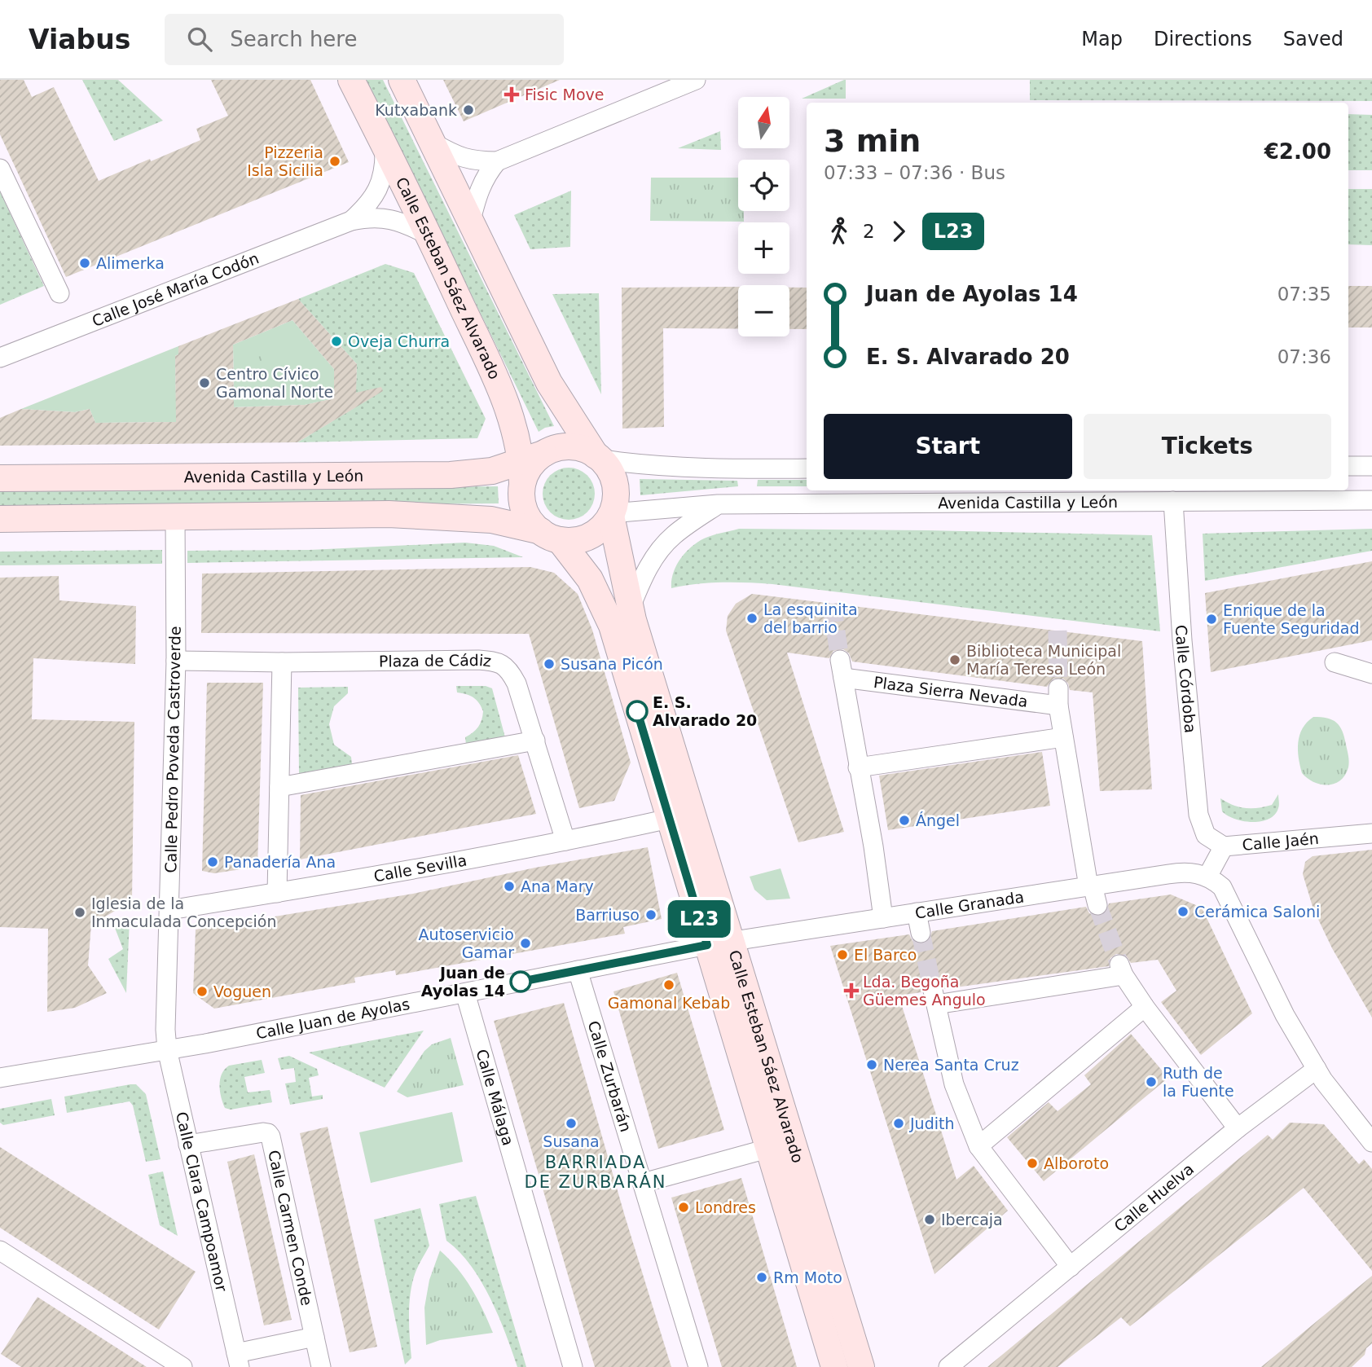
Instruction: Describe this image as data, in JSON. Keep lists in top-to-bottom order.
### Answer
{
  "streets": {
    "main road": ["Calle Esteban Sáez Alvarado", "Avenida Castilla y León"],
    "street": [
      "Calle José María Codón",
      "Plaza de Cádiz",
      "Calle Córdoba",
      "Plaza Sierra Nevada",
      "Calle Pedro Poveda Castroverde",
      "Calle Jaén",
      "Calle Sevilla",
      "Calle Granada",
      "Calle Juan de Ayolas",
      "Calle Zurbarán",
      "Calle Málaga",
      "Calle Huelva",
      "Calle Clara Campoamor",
      "Calle Carmen Conde"
    ]
  },
  "crossings": [
    ["Calle Esteban Sáez Alvarado", "Calle José María Codón"],
    ["Calle Esteban Sáez Alvarado", "Avenida Castilla y León"],
    ["Calle Esteban Sáez Alvarado", "Calle Sevilla"],
    ["Calle Esteban Sáez Alvarado", "Calle Granada"],
    ["Calle Esteban Sáez Alvarado", "Calle Juan de Ayolas"],
    ["Avenida Castilla y León", "Calle Córdoba"],
    ["Plaza de Cádiz", "Calle Pedro Poveda Castroverde"],
    ["Plaza de Cádiz", "Calle Sevilla"],
    ["Calle Córdoba", "Calle Jaén"],
    ["Plaza Sierra Nevada", "Calle Granada"],
    ["Calle Pedro Poveda Castroverde", "Calle Sevilla"],
    ["Calle Pedro Poveda Castroverde", "Calle Juan de Ayolas"],
    ["Calle Pedro Poveda Castroverde", "Calle Clara Campoamor"],
    ["Calle Jaén", "Calle Granada"],
    ["Calle Granada", "Calle Juan de Ayolas"],
    ["Calle Juan de Ayolas", "Calle Zurbarán"],
    ["Calle Juan de Ayolas", "Calle Málaga"],
    ["Calle Juan de Ayolas", "Calle Clara Campoamor"],
    ["Calle Clara Campoamor", "Calle Carmen Conde"]
  ],
  "districts": ["BARRIADA DE ZURBARÁN"],
  "places": {
    "health": ["Fisic Move", "Lda. Begoña Güemes Angulo"],
    "other": [
      "Kutxabank",
      "Pizzeria Isla Sicilia",
      "Alimerka",
      "Oveja Churra",
      "Centro Cívico Gamonal Norte",
      "La esquinita del barrio",
      "Enrique de la Fuente Seguridad",
      "Biblioteca Municipal María Teresa León",
      "Susana Picón",
      "E. S. Alvarado 20",
      "Ángel",
      "Panadería Ana",
      "Ana Mary",
      "Cerámica Saloni",
      "Iglesia de la Inmaculada Concepción",
      "Barriuso",
      "Autoservicio Gamar",
      "El Barco",
      "Juan de Ayolas 14",
      "Gamonal Kebab",
      "Voguen",
      "Nerea Santa Cruz",
      "Ruth de la Fuente",
      "Susana",
      "Judith",
      "Alboroto",
      "Londres",
      "Ibercaja",
      "Rm Moto"
    ]
  },
  "lines": ["bus line L23"],
  "north": "top",
  "page": {
    "header": "Viabus",
    "search": "Search here",
    "nav": ["Map", "Directions", "Saved"],
    "on_map": "L23",
    "map_buttons": ["+", "−"],
    "heading": ["3 min", "07:33 – 07:36 · Bus", "€2.00"],
    "legs": ["2", "L23"],
    "list": [
      {
        "name": "Juan de Ayolas 14",
        "value": "07:35"
      },
      {
        "name": "E. S. Alvarado 20",
        "value": "07:36"
      }
    ],
    "buttons": ["Start", "Tickets"]
  }
}
